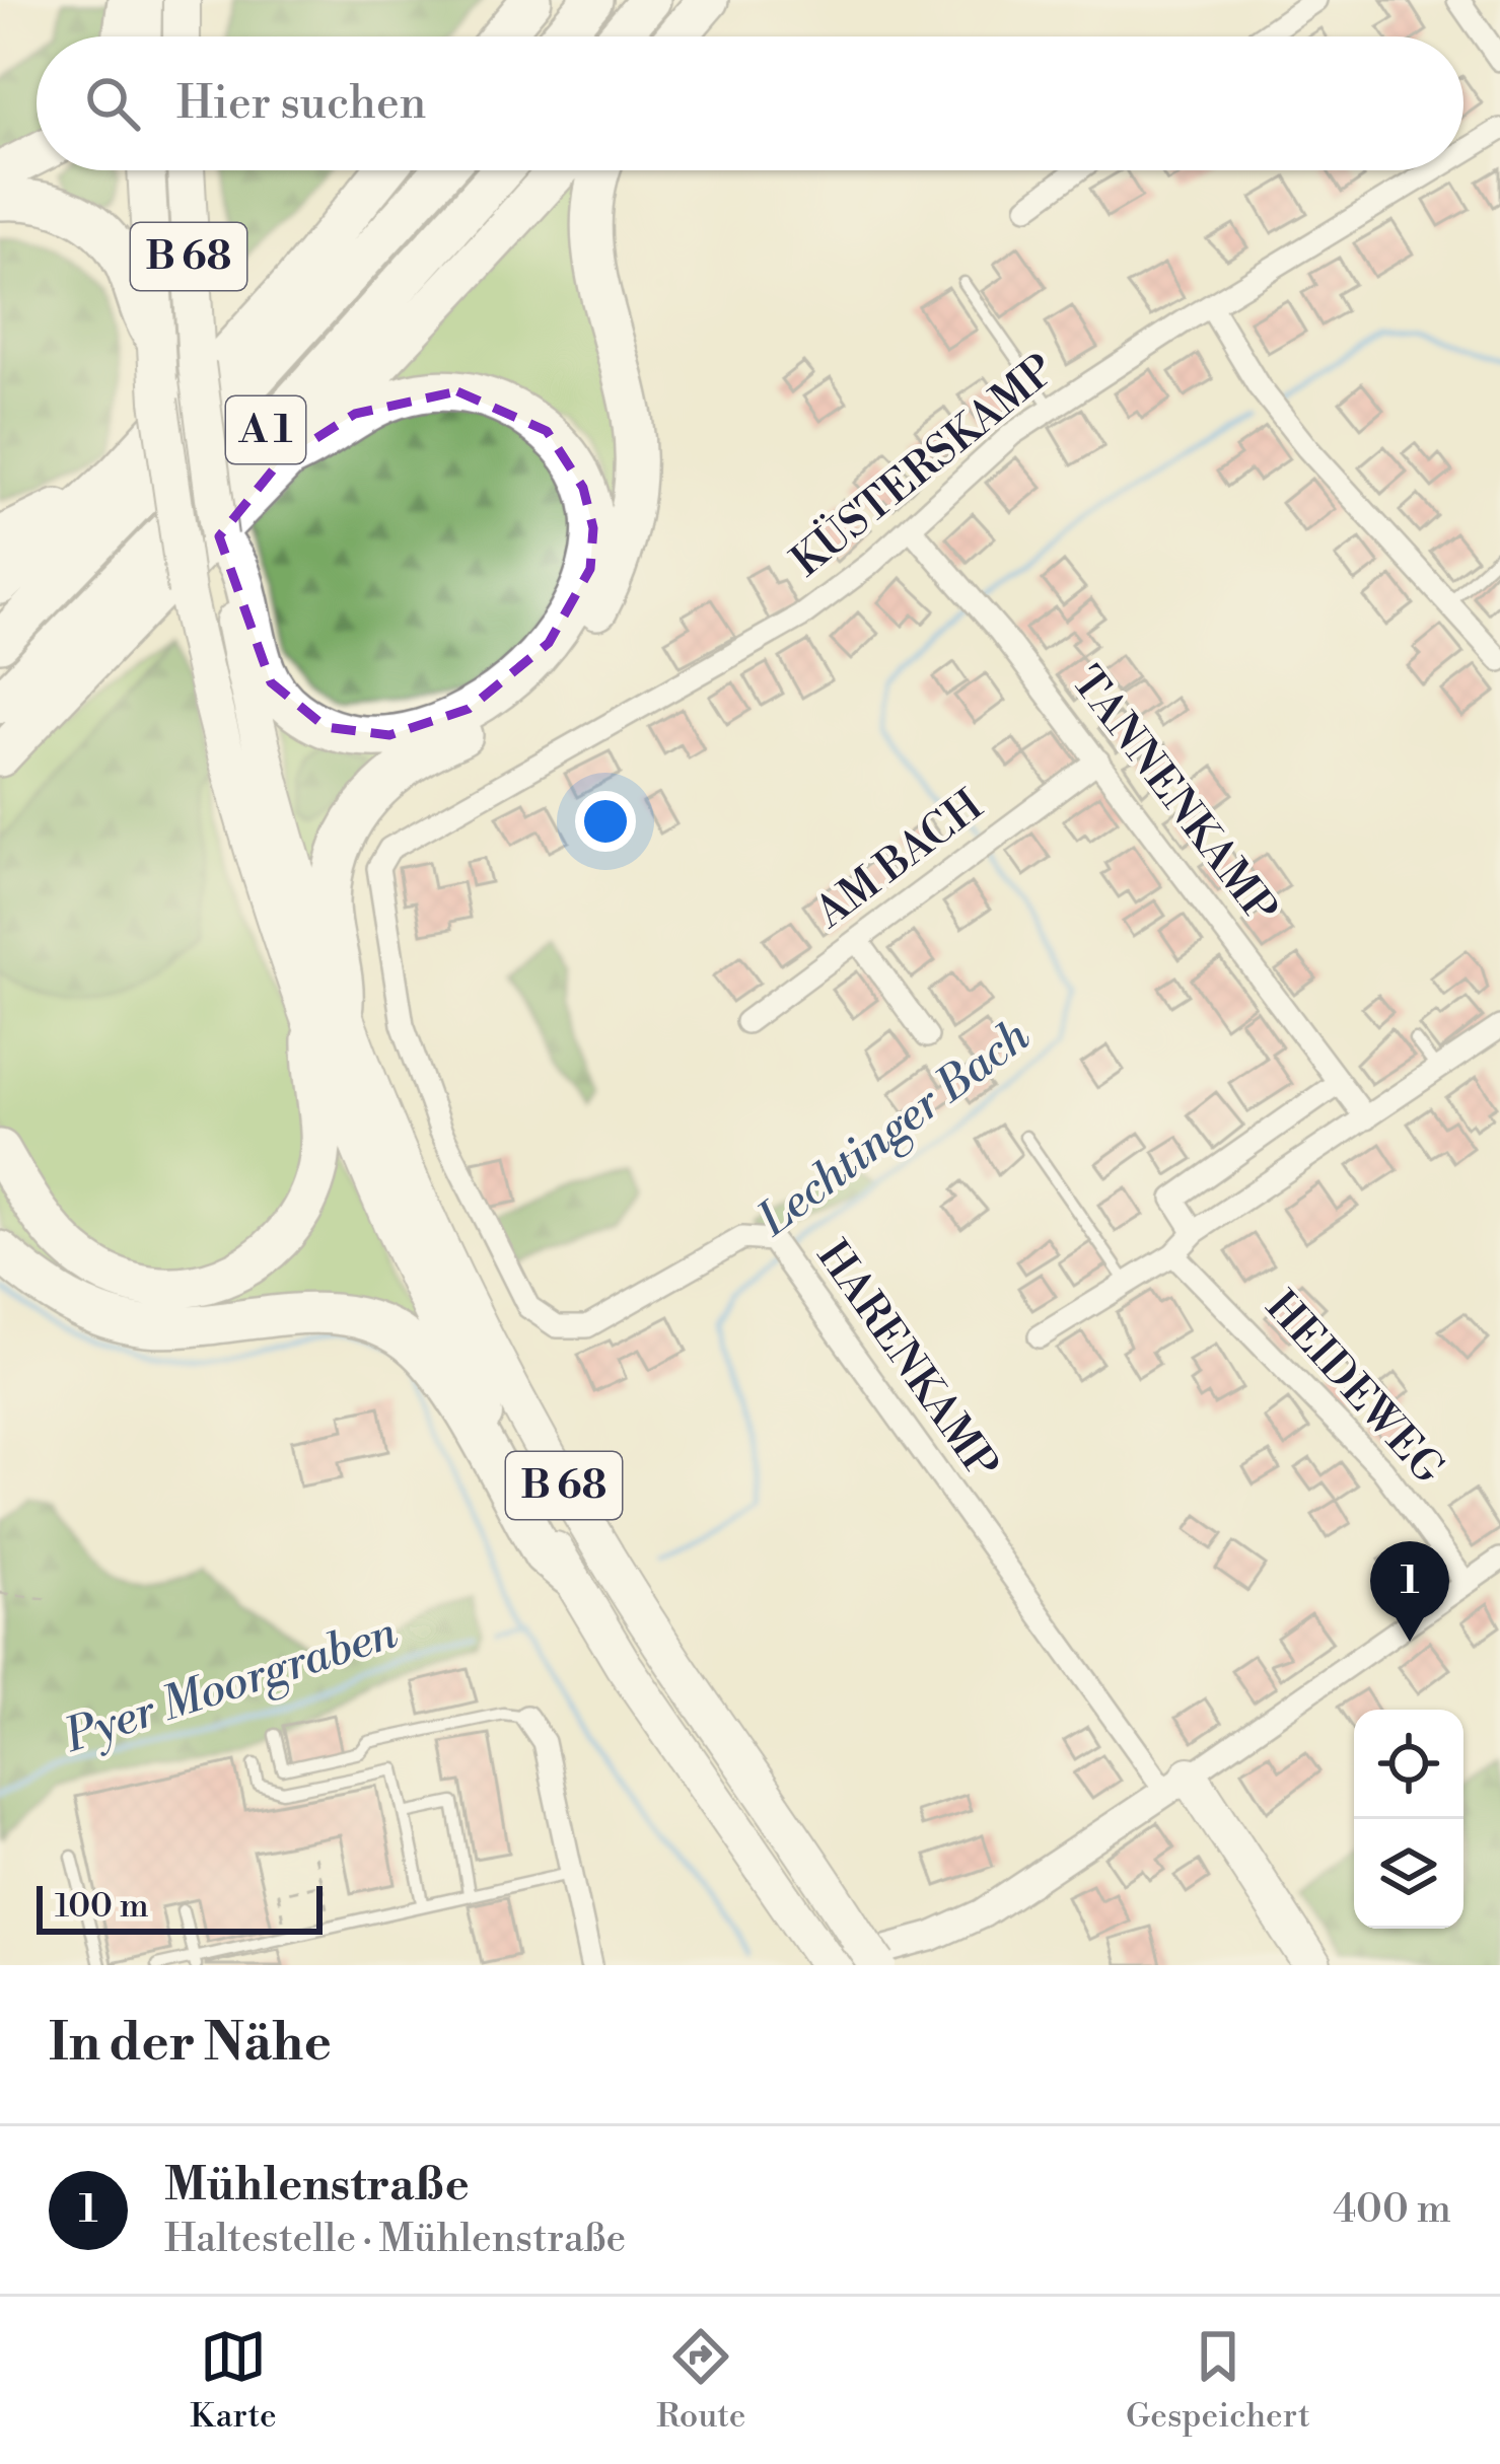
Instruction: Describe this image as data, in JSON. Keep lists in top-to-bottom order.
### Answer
{
  "streets": {
    "highway": ["B 68", "A 1"],
    "street": [
      "KÜSTERSKAMP",
      "TANNENKAMP",
      "AM BACH",
      "HARENKAMP",
      "HEIDEWEG"
    ]
  },
  "crossings": [
    ["KÜSTERSKAMP", "TANNENKAMP"],
    ["KÜSTERSKAMP", "HARENKAMP"],
    ["TANNENKAMP", "AM BACH"]
  ],
  "water": ["Lechtinger Bach", "Pyer Moorgraben"],
  "scale_bar": "100 m",
  "page": {
    "search": "Hier suchen",
    "pins": "1",
    "scale": "100 m",
    "heading": "In der Nähe",
    "list": [
      {
        "mark": "1",
        "name": "Mühlenstraße",
        "note": "Haltestelle · Mühlenstraße",
        "value": "400 m"
      }
    ],
    "nav": ["Karte", "Route", "Gespeichert"]
  }
}
